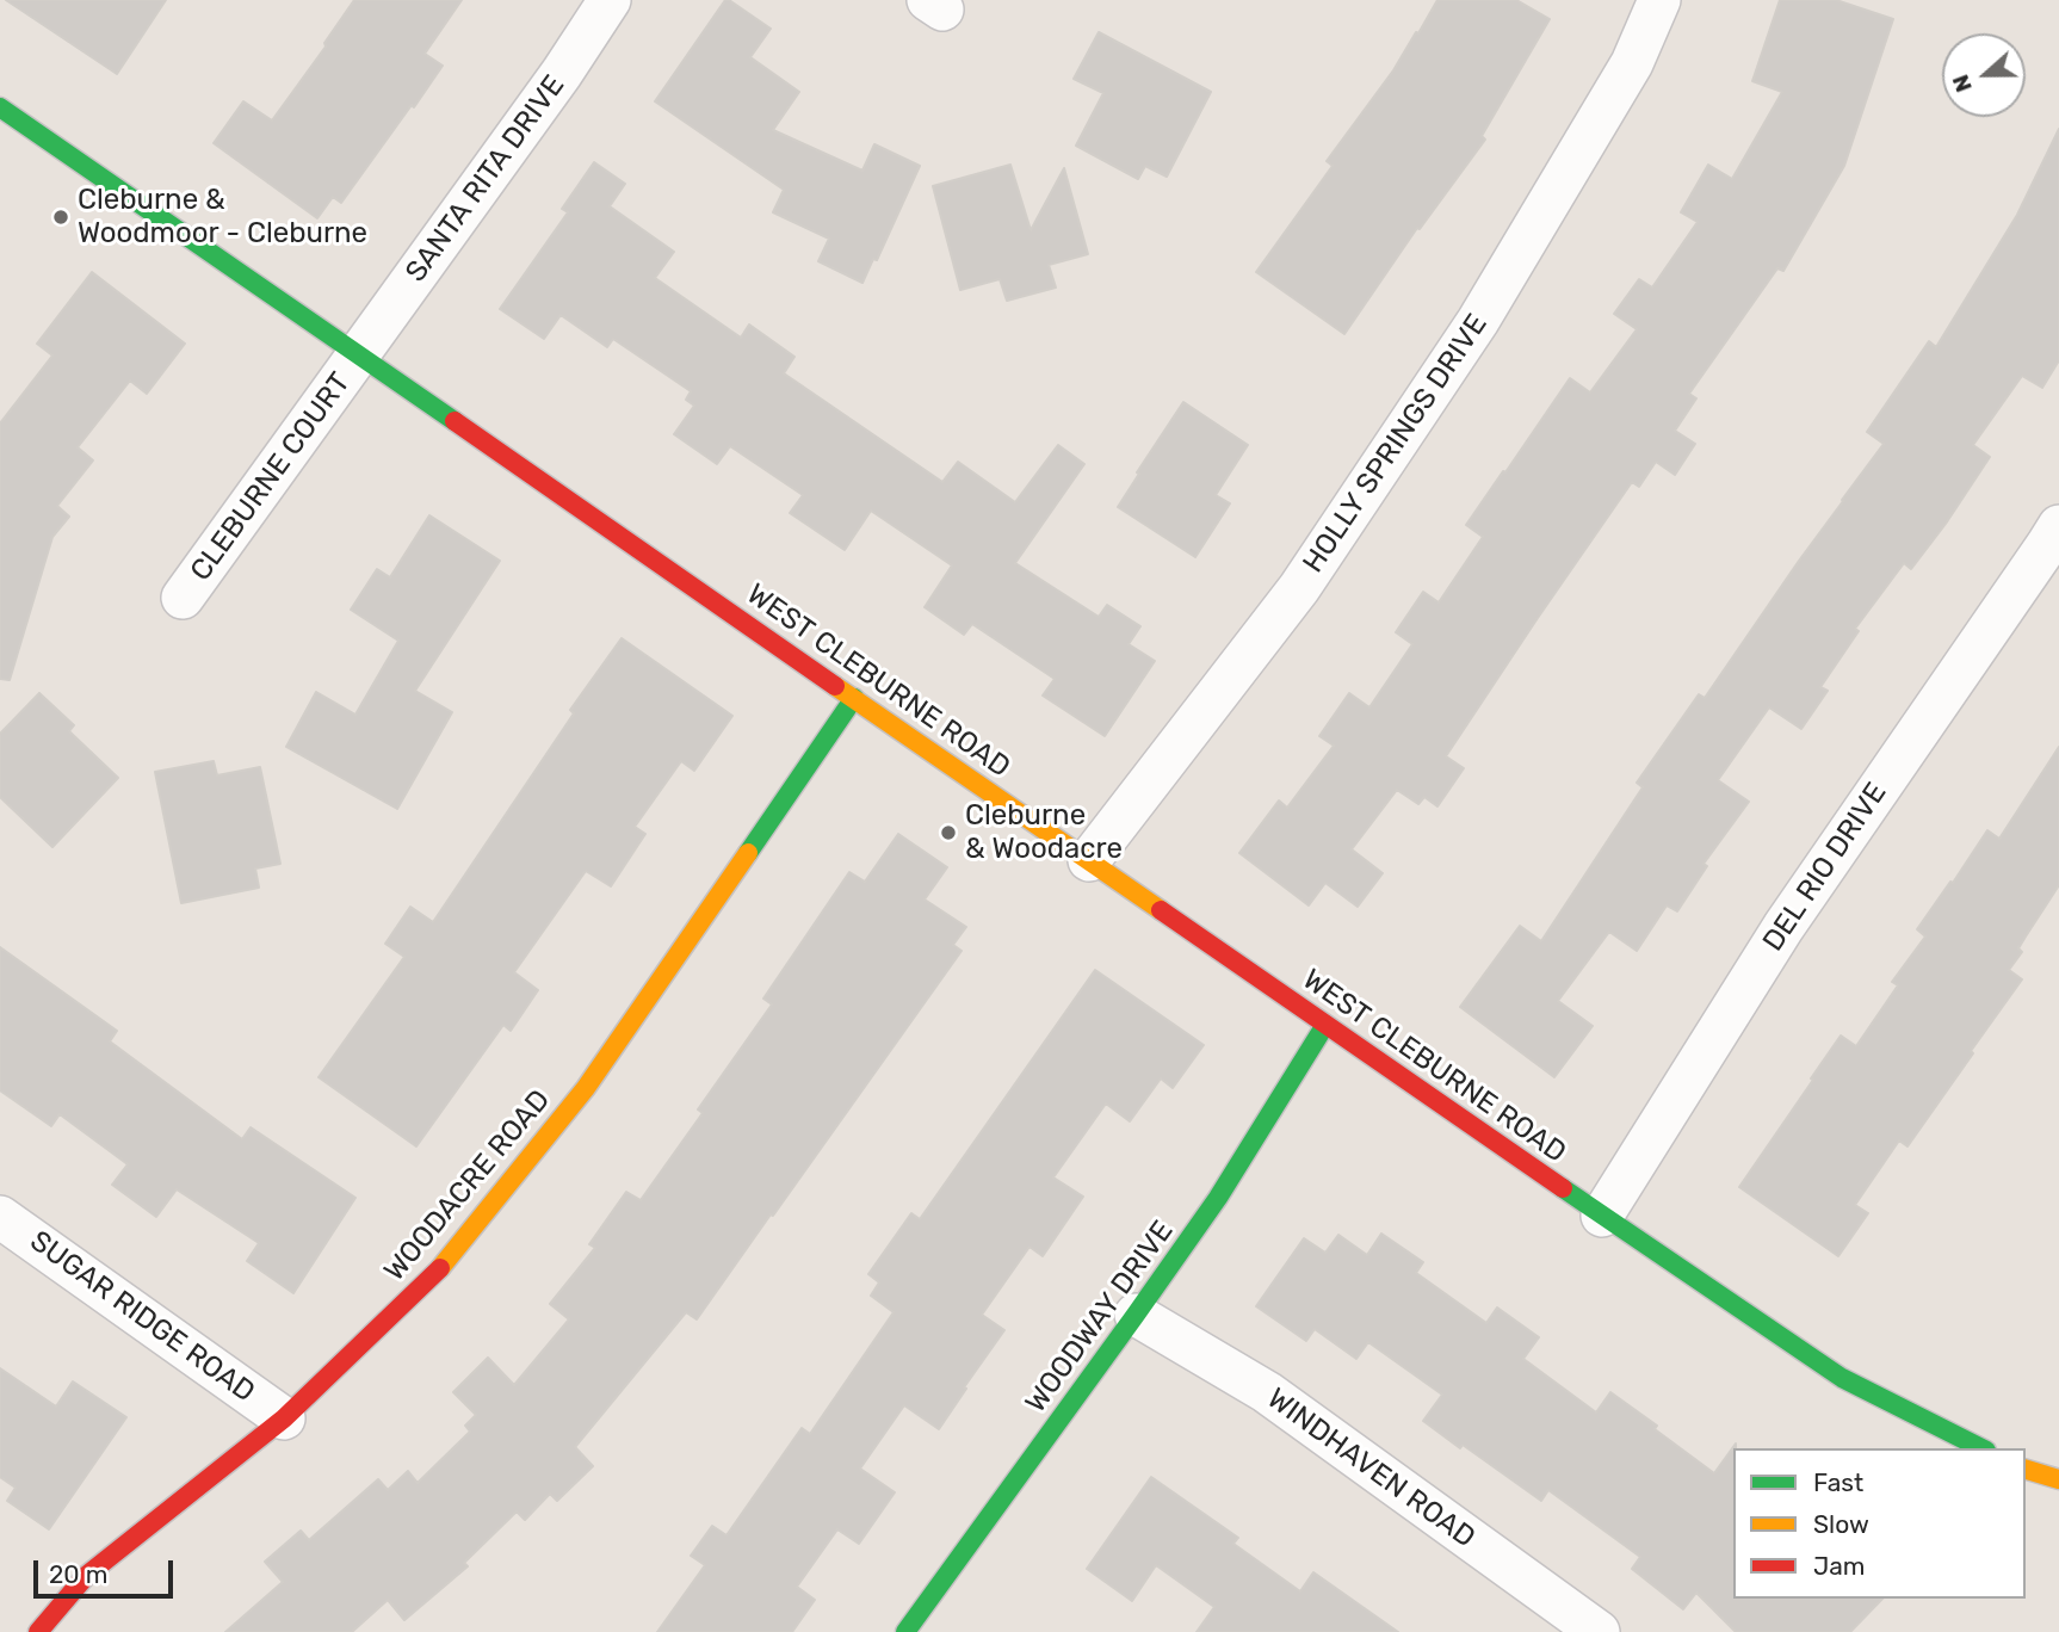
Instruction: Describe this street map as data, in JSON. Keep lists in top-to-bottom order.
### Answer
{
  "streets": {
    "street": [
      "SANTA RITA DRIVE",
      "HOLLY SPRINGS DRIVE",
      "CLEBURNE COURT",
      "WEST CLEBURNE ROAD",
      "DEL RIO DRIVE",
      "WOODACRE ROAD",
      "SUGAR RIDGE ROAD",
      "WOODWAY DRIVE",
      "WINDHAVEN ROAD"
    ]
  },
  "crossings": [
    ["SANTA RITA DRIVE", "CLEBURNE COURT"],
    ["SANTA RITA DRIVE", "WEST CLEBURNE ROAD"],
    ["HOLLY SPRINGS DRIVE", "WEST CLEBURNE ROAD"],
    ["CLEBURNE COURT", "WEST CLEBURNE ROAD"],
    ["WEST CLEBURNE ROAD", "DEL RIO DRIVE"],
    ["WEST CLEBURNE ROAD", "WOODACRE ROAD"],
    ["WEST CLEBURNE ROAD", "WOODWAY DRIVE"],
    ["WOODACRE ROAD", "SUGAR RIDGE ROAD"],
    ["WOODWAY DRIVE", "WINDHAVEN ROAD"]
  ],
  "places": ["Cleburne & Woodmoor - Cleburne", "Cleburne & Woodacre"],
  "legend": ["Fast", "Slow", "Jam"],
  "scale_bar": "20 m",
  "north": "left"
}
